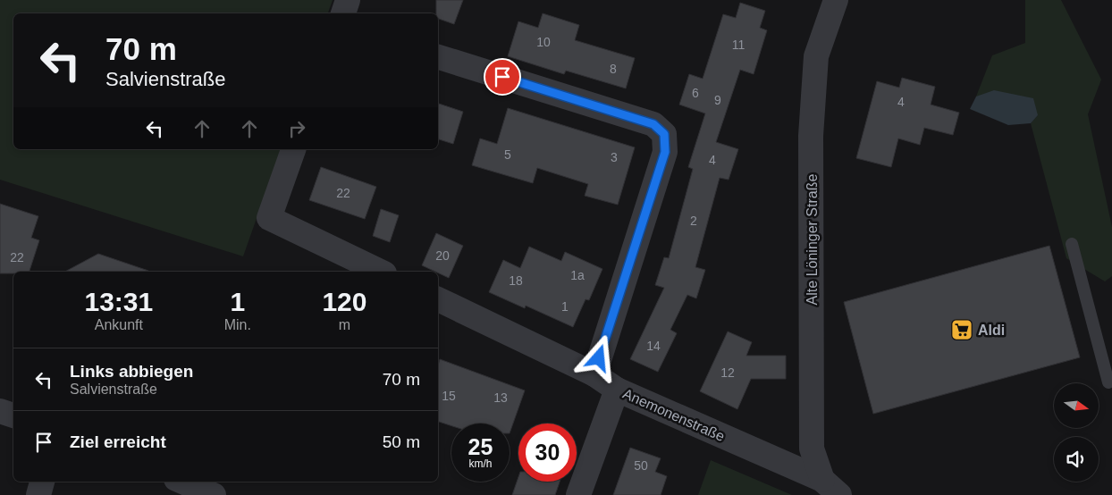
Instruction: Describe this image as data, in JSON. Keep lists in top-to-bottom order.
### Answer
{
  "streets": {
    "street": ["Alte Löninger Straße", "Anemonenstraße"]
  },
  "crossings": [
    ["Alte Löninger Straße", "Anemonenstraße"]
  ],
  "places": {
    "supermarket": ["Aldi"]
  },
  "house_numbers": [
    "10",
    "11",
    "8",
    "6",
    "9",
    "4",
    "5",
    "3",
    "4",
    "22",
    "2",
    "20",
    "22",
    "1a",
    "18",
    "1",
    "14",
    "12",
    "15",
    "13",
    "50"
  ],
  "north": "right",
  "page": {
    "turn": ["70 m", "Salvienstraße"],
    "eta": [
      "13:31",
      "Ankunft",
      "1",
      "Min.",
      "120",
      "m"
    ],
    "list": [
      {
        "name": "Links abbiegen",
        "note": "Salvienstraße",
        "value": "70 m"
      },
      {
        "name": "Ziel erreicht",
        "value": "50 m"
      }
    ],
    "speed": "25 km/h",
    "limit": "30"
  }
}
